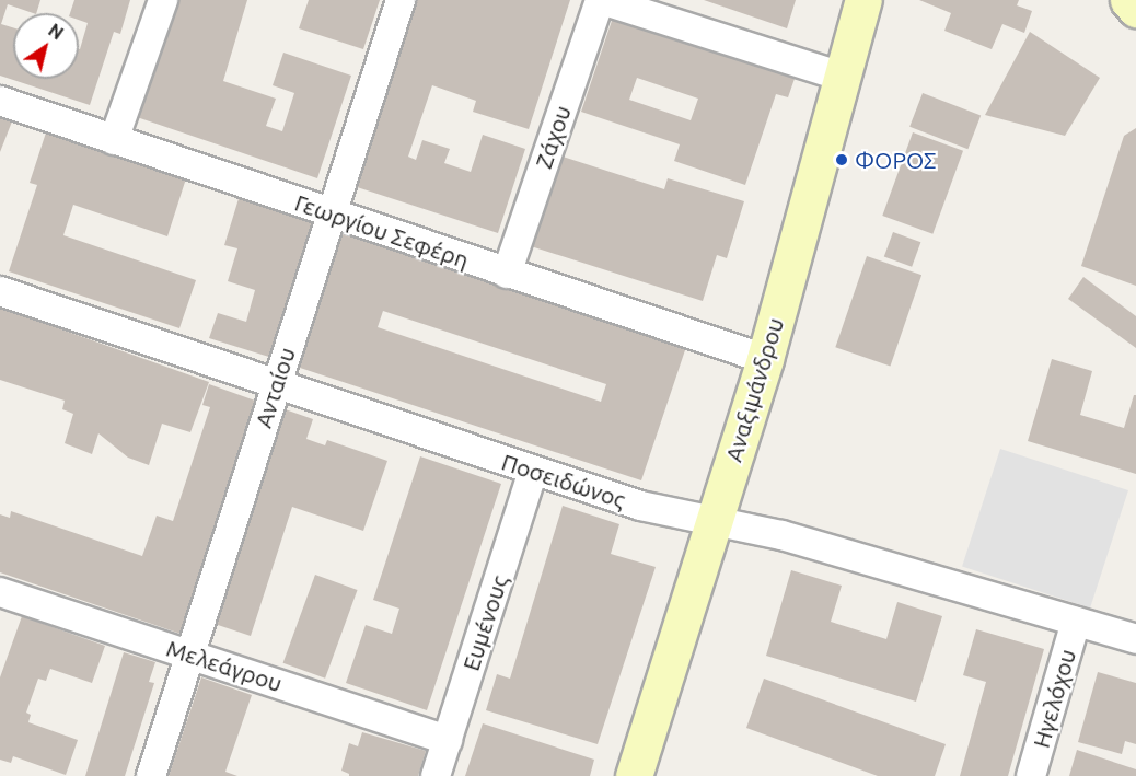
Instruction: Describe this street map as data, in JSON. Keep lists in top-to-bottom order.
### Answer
{
  "streets": {
    "street": [
      "Ζάχου",
      "Γεωργίου Σεφέρη",
      "Ανταίου",
      "Αναξιμάνδρου",
      "Ποσειδώνος",
      "Ευμένους",
      "Μελεάγρου",
      "Ηγελόχου"
    ]
  },
  "crossings": [
    ["Ζάχου", "Γεωργίου Σεφέρη"],
    ["Γεωργίου Σεφέρη", "Ανταίου"],
    ["Γεωργίου Σεφέρη", "Αναξιμάνδρου"],
    ["Ανταίου", "Ποσειδώνος"],
    ["Ανταίου", "Μελεάγρου"],
    ["Αναξιμάνδρου", "Ποσειδώνος"],
    ["Ποσειδώνος", "Ευμένους"],
    ["Ποσειδώνος", "Ηγελόχου"],
    ["Ευμένους", "Μελεάγρου"]
  ],
  "places": ["ΦΟΡΟΣ"],
  "north": "top right"
}
